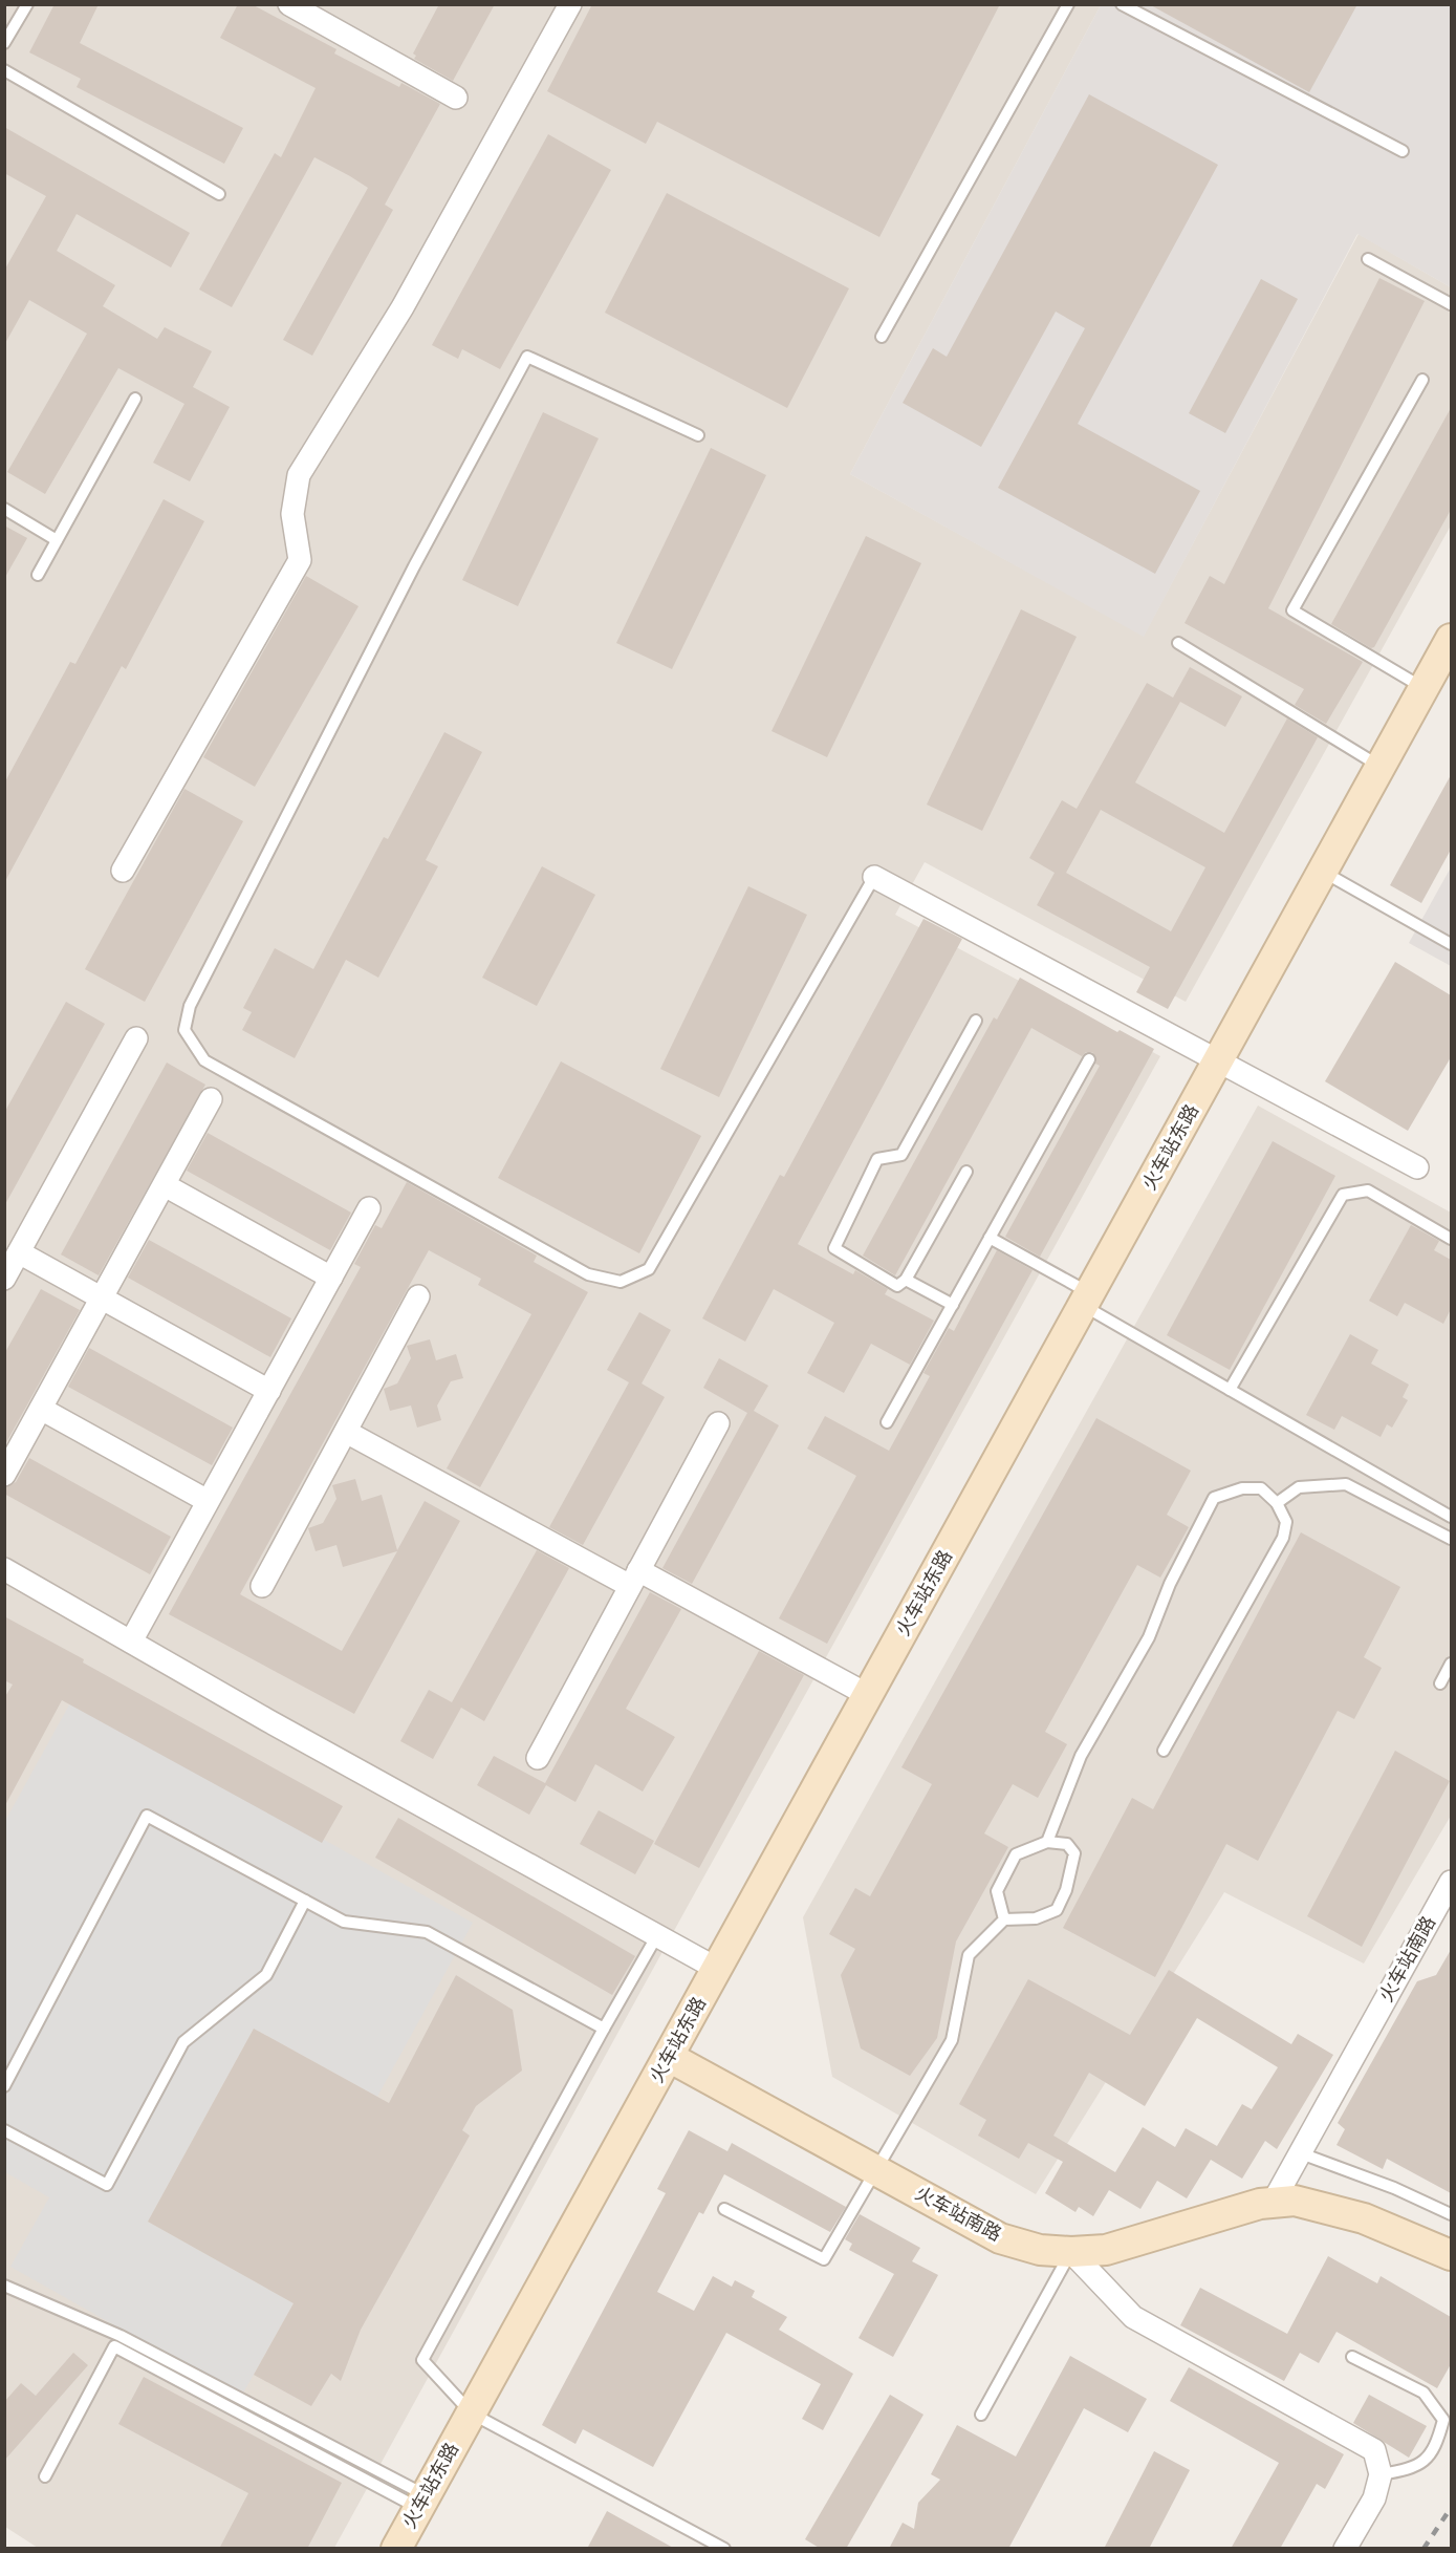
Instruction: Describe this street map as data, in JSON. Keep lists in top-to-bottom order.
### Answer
{
  "streets": {
    "main road": ["火车站东路", "火车站南路"]
  },
  "crossings": [
    ["火车站东路", "火车站南路"]
  ]
}
